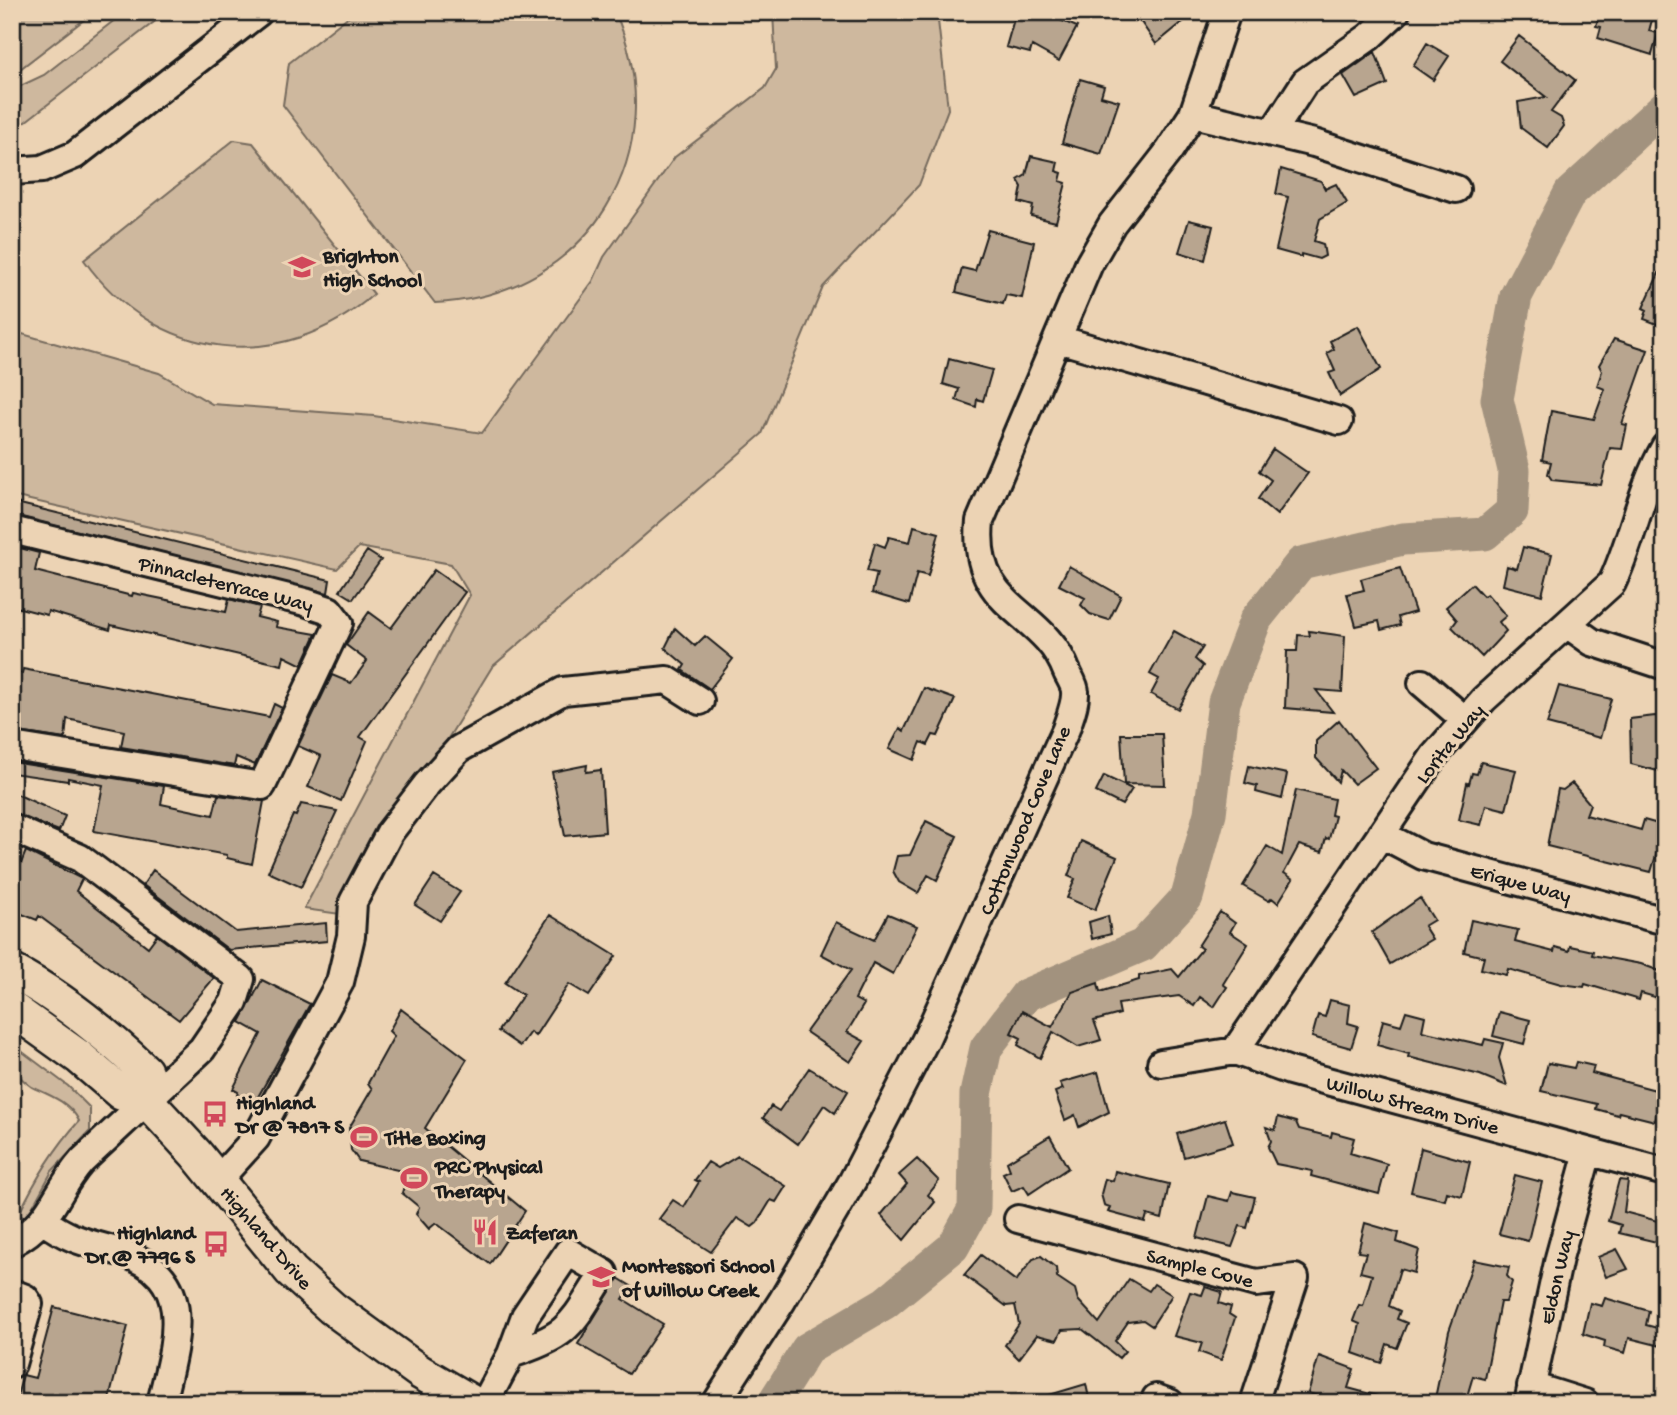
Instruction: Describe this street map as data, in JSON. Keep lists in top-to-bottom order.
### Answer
{
  "streets": {
    "main road": ["Highland Drive"],
    "street": [
      "Pinnacleterrace Way",
      "Lorita Way",
      "Cottonwood Cove Lane",
      "Erique Way",
      "Willow Stream Drive",
      "Sample Cove",
      "Eldon Way"
    ]
  },
  "crossings": [
    ["Lorita Way", "Erique Way"],
    ["Lorita Way", "Willow Stream Drive"],
    ["Willow Stream Drive", "Eldon Way"]
  ],
  "places": {
    "school or university": ["Brighton High School", "Montessori School of Willow Creek"],
    "bus stop": ["Highland Dr @ 7817 S", "Highland Dr @ 7796 S"],
    "sports": ["Title Boxing", "PRC Physical Therapy"],
    "restaurant": ["Zaferan"]
  }
}
